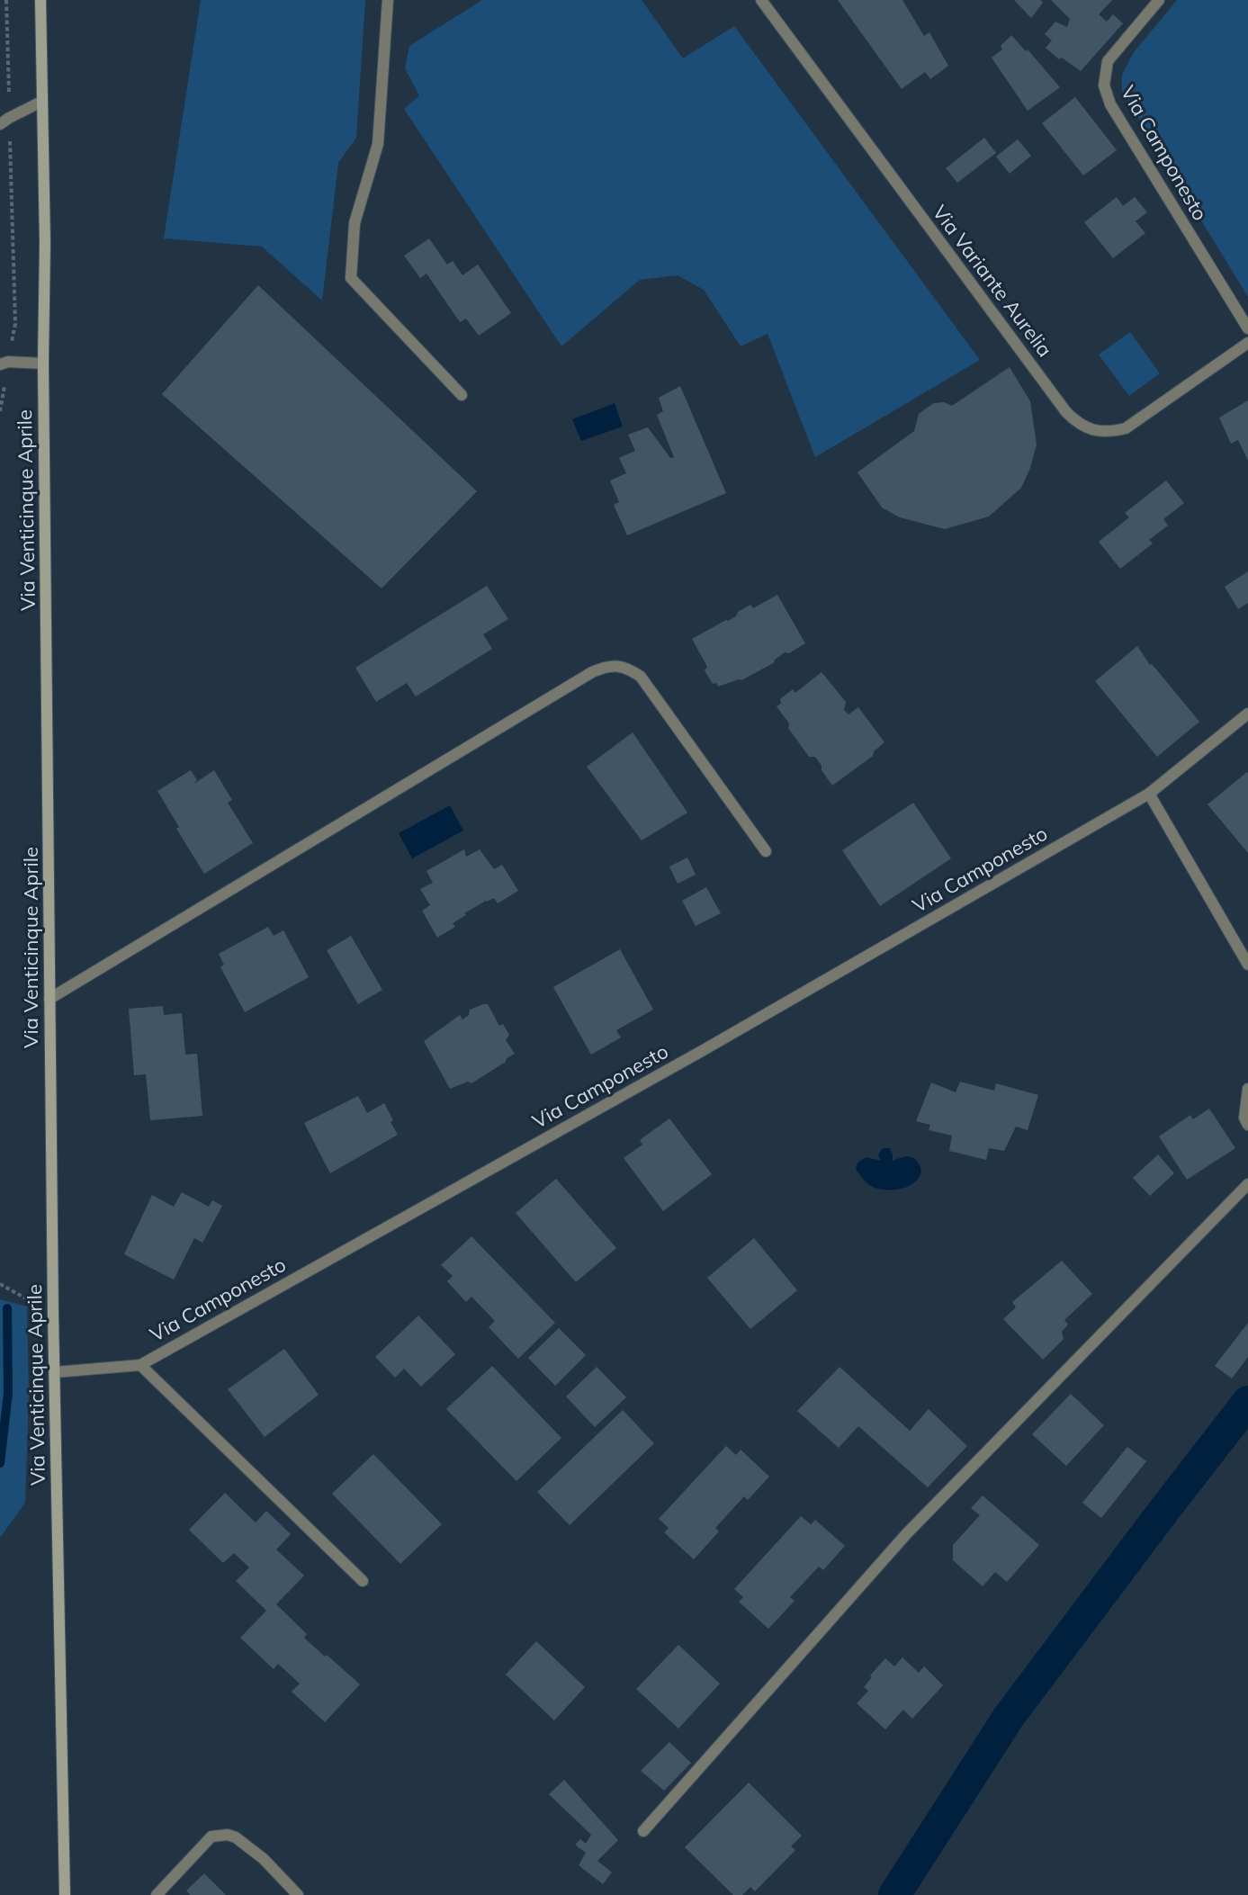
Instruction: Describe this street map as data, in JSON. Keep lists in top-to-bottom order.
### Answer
{
  "streets": {
    "main road": ["Via Venticinque Aprile"],
    "street": ["Via Camponesto", "Via Variante Aurelia"]
  },
  "crossings": [
    ["Via Camponesto", "Via Venticinque Aprile"]
  ]
}
